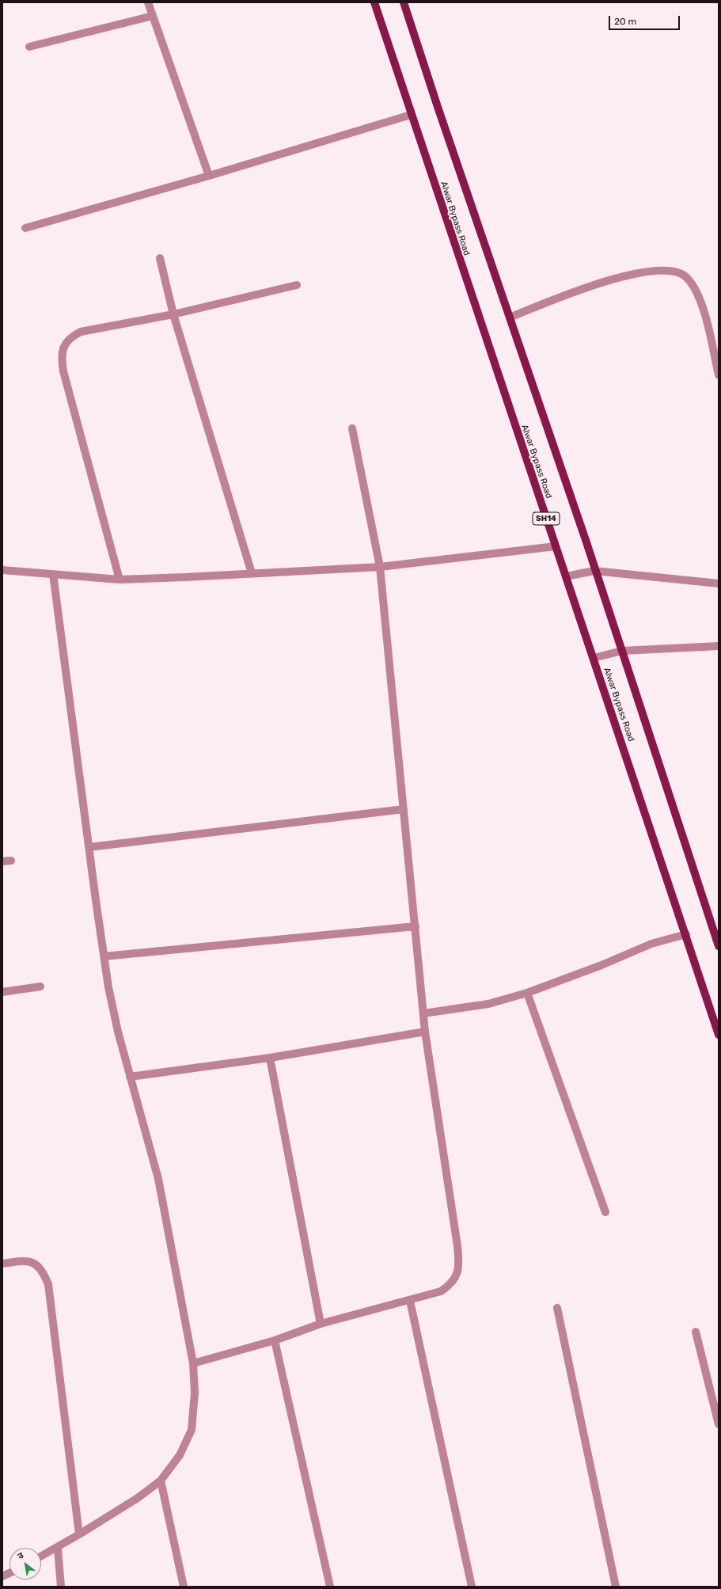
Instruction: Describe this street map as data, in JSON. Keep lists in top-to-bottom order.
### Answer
{
  "streets": {
    "main road": ["Alwar Bypass Road", "SH14"]
  },
  "scale_bar": "20 m",
  "north": "top left"
}
